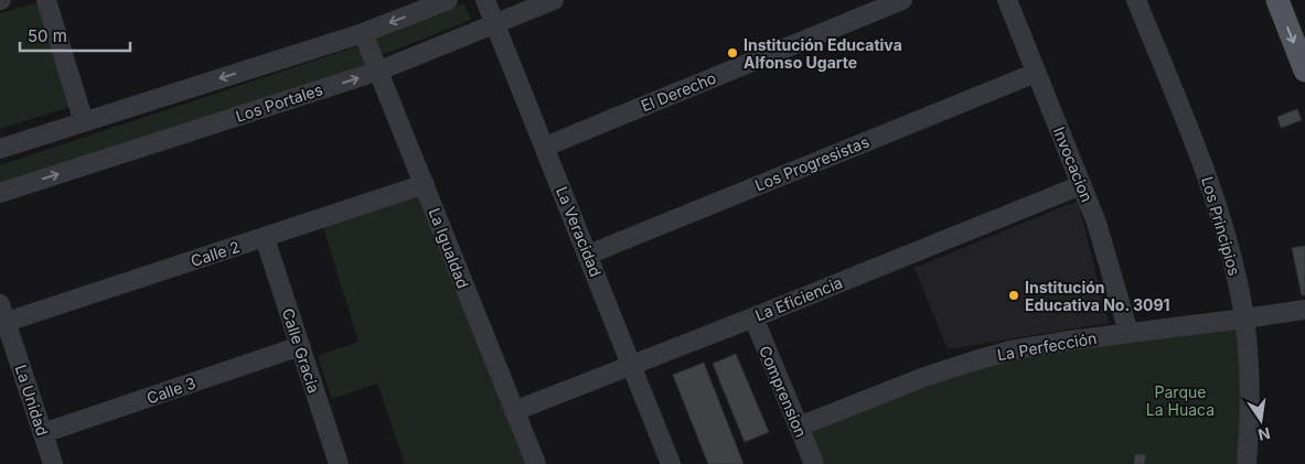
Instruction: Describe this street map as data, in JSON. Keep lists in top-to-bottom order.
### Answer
{
  "streets": {
    "street": [
      "El Derecho",
      "Los Portales",
      "Los Progresistas",
      "Invocacion",
      "Los Principios",
      "La Veracidad",
      "La Igualdad",
      "Calle 2",
      "La Eficiencia",
      "La Perfección",
      "Calle Gracia",
      "Calle 3",
      "Comprension",
      "La Unidad"
    ]
  },
  "crossings": [
    ["El Derecho", "La Veracidad"],
    ["Los Portales", "La Veracidad"],
    ["Los Portales", "La Igualdad"],
    ["Los Progresistas", "Invocacion"],
    ["Los Progresistas", "La Veracidad"],
    ["Invocacion", "La Eficiencia"],
    ["Invocacion", "La Perfección"],
    ["Los Principios", "La Perfección"],
    ["La Veracidad", "La Eficiencia"],
    ["La Igualdad", "Calle 2"],
    ["La Igualdad", "La Eficiencia"],
    ["Calle 2", "Calle Gracia"],
    ["Calle 2", "La Unidad"],
    ["La Eficiencia", "Comprension"],
    ["La Perfección", "Comprension"],
    ["Calle Gracia", "Calle 3"],
    ["Calle 3", "La Unidad"]
  ],
  "parks": ["Parque La Huaca"],
  "places": ["Institución Educativa Alfonso Ugarte", "Institución Educativa No. 3091"],
  "scale_bar": "50 m",
  "north": "bottom"
}
